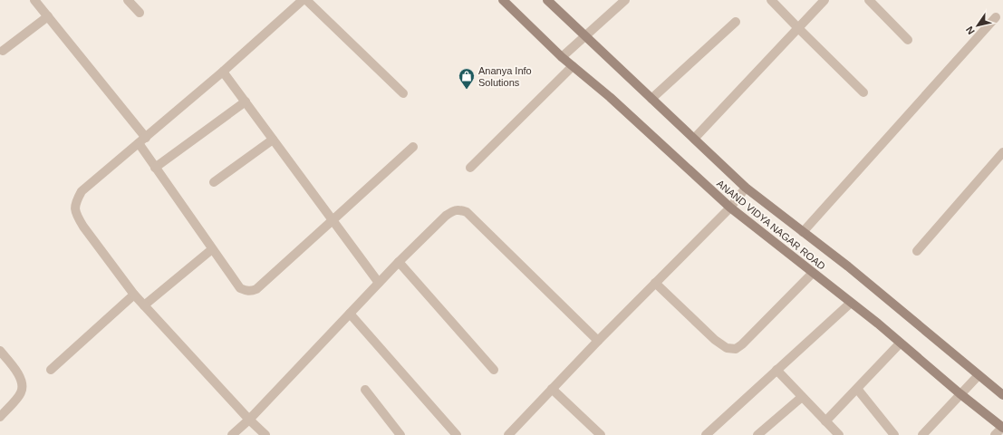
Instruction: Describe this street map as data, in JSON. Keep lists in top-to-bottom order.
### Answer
{
  "streets": {
    "main road": ["ANAND VIDYA NAGAR ROAD"]
  },
  "places": {
    "shop": ["Ananya Info Solutions"]
  },
  "north": "bottom left"
}
